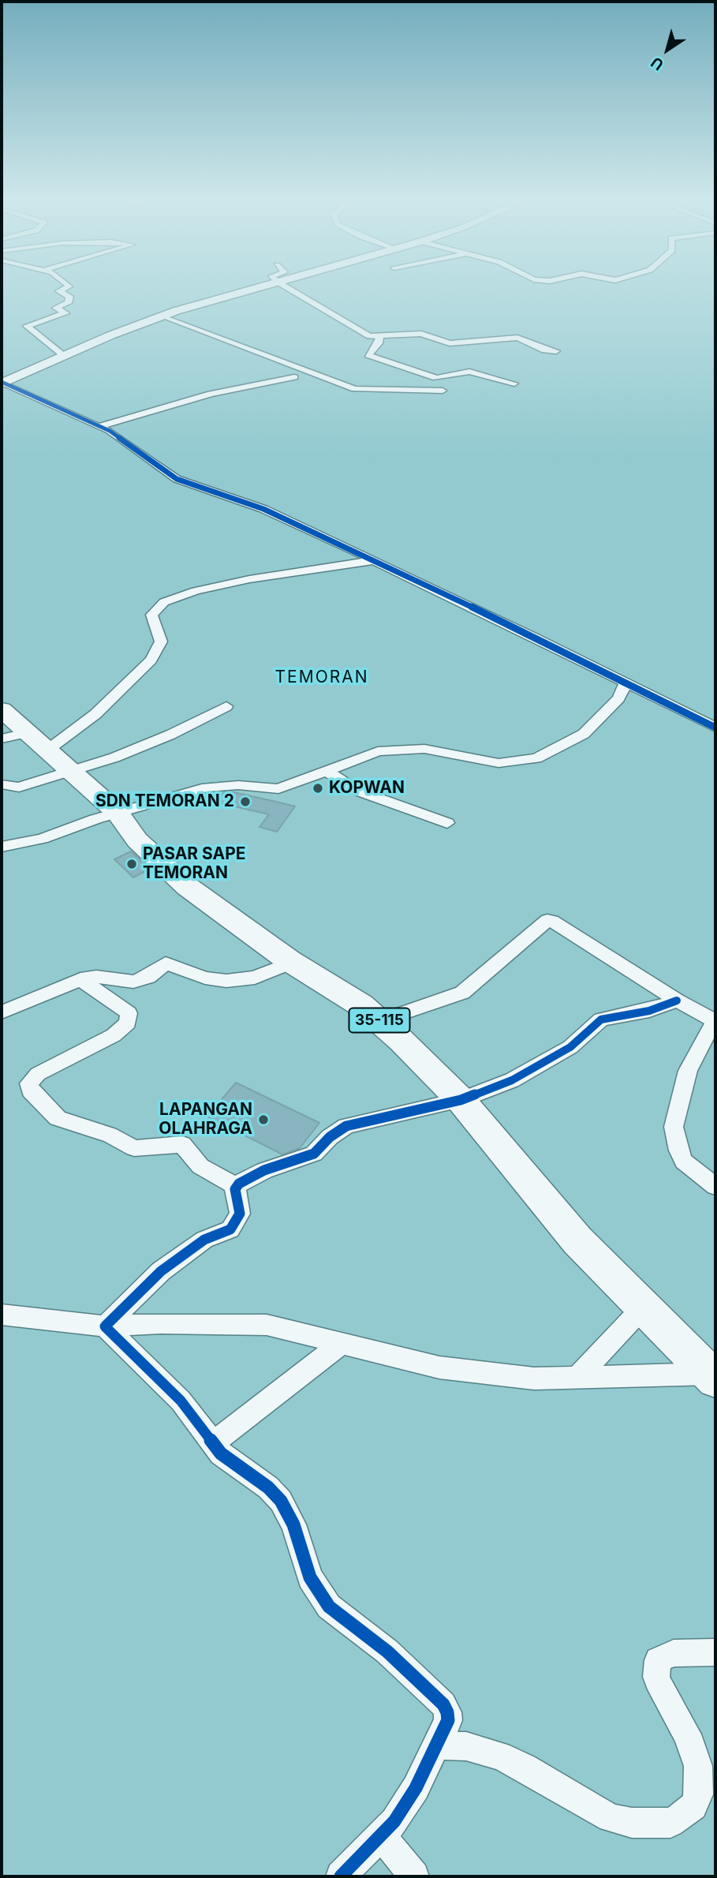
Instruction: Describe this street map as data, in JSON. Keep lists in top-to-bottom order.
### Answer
{
  "streets": {
    "main road": ["35-115"]
  },
  "districts": ["TEMORAN"],
  "places": [
    "KOPWAN",
    "SDN TEMORAN 2",
    "PASAR SAPE TEMORAN",
    "LAPANGAN OLAHRAGA"
  ],
  "north": "bottom left"
}
